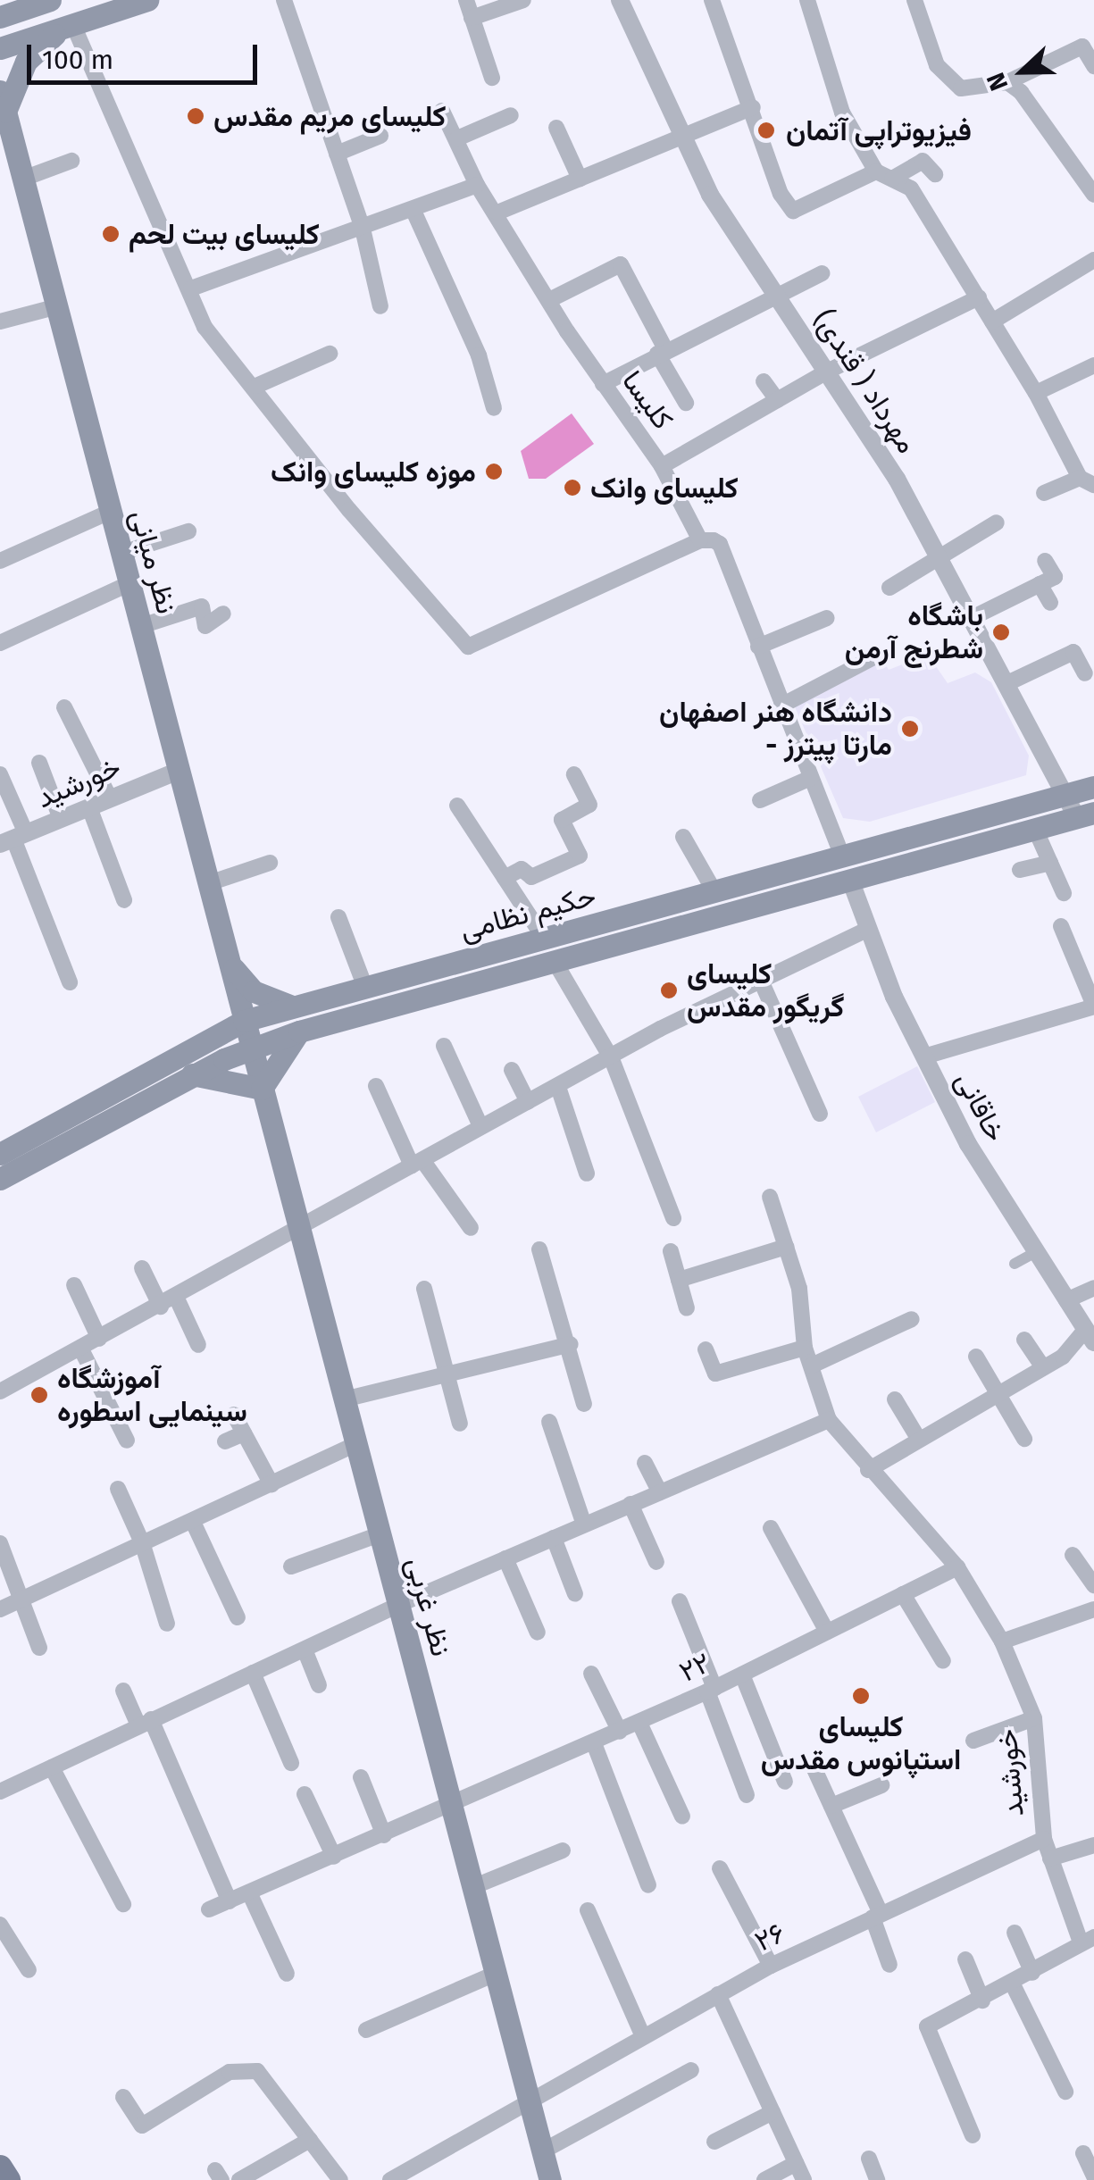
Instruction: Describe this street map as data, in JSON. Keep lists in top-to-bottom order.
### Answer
{
  "streets": {
    "main road": ["نظر میانی", "حکیم نظامی", "نظر غربی"],
    "street": [
      "مهرداد ( قندی)",
      "کلیسا",
      "خورشید",
      "خاقانی",
      "۲۲",
      "۲۶"
    ]
  },
  "crossings": [
    ["مهرداد ( قندی)", "حکیم نظامی"],
    ["کلیسا", "حکیم نظامی"],
    ["کلیسا", "خاقانی"],
    ["نظر میانی", "خورشید"],
    ["نظر میانی", "حکیم نظامی"],
    ["نظر میانی", "نظر غربی"],
    ["خورشید", "۲۲"],
    ["خورشید", "۲۶"],
    ["حکیم نظامی", "خاقانی"],
    ["حکیم نظامی", "نظر غربی"],
    ["نظر غربی", "۲۲"],
    ["نظر غربی", "۲۶"]
  ],
  "places": [
    "کلیسای مریم مقدس",
    "فیزیوتراپی آتمان",
    "کلیسای بیت لحم",
    "موزه کلیسای وانک",
    "کلیسای وانک",
    "باشگاه شطرنج آرمن",
    "دانشگاه هنر اصفهان - مارتا پیترز",
    "کلیسای گریگور مقدس",
    "آموزشگاه سینمایی اسطوره",
    "کلیسای استپانوس مقدس"
  ],
  "scale_bar": "100 m",
  "north": "left"
}
